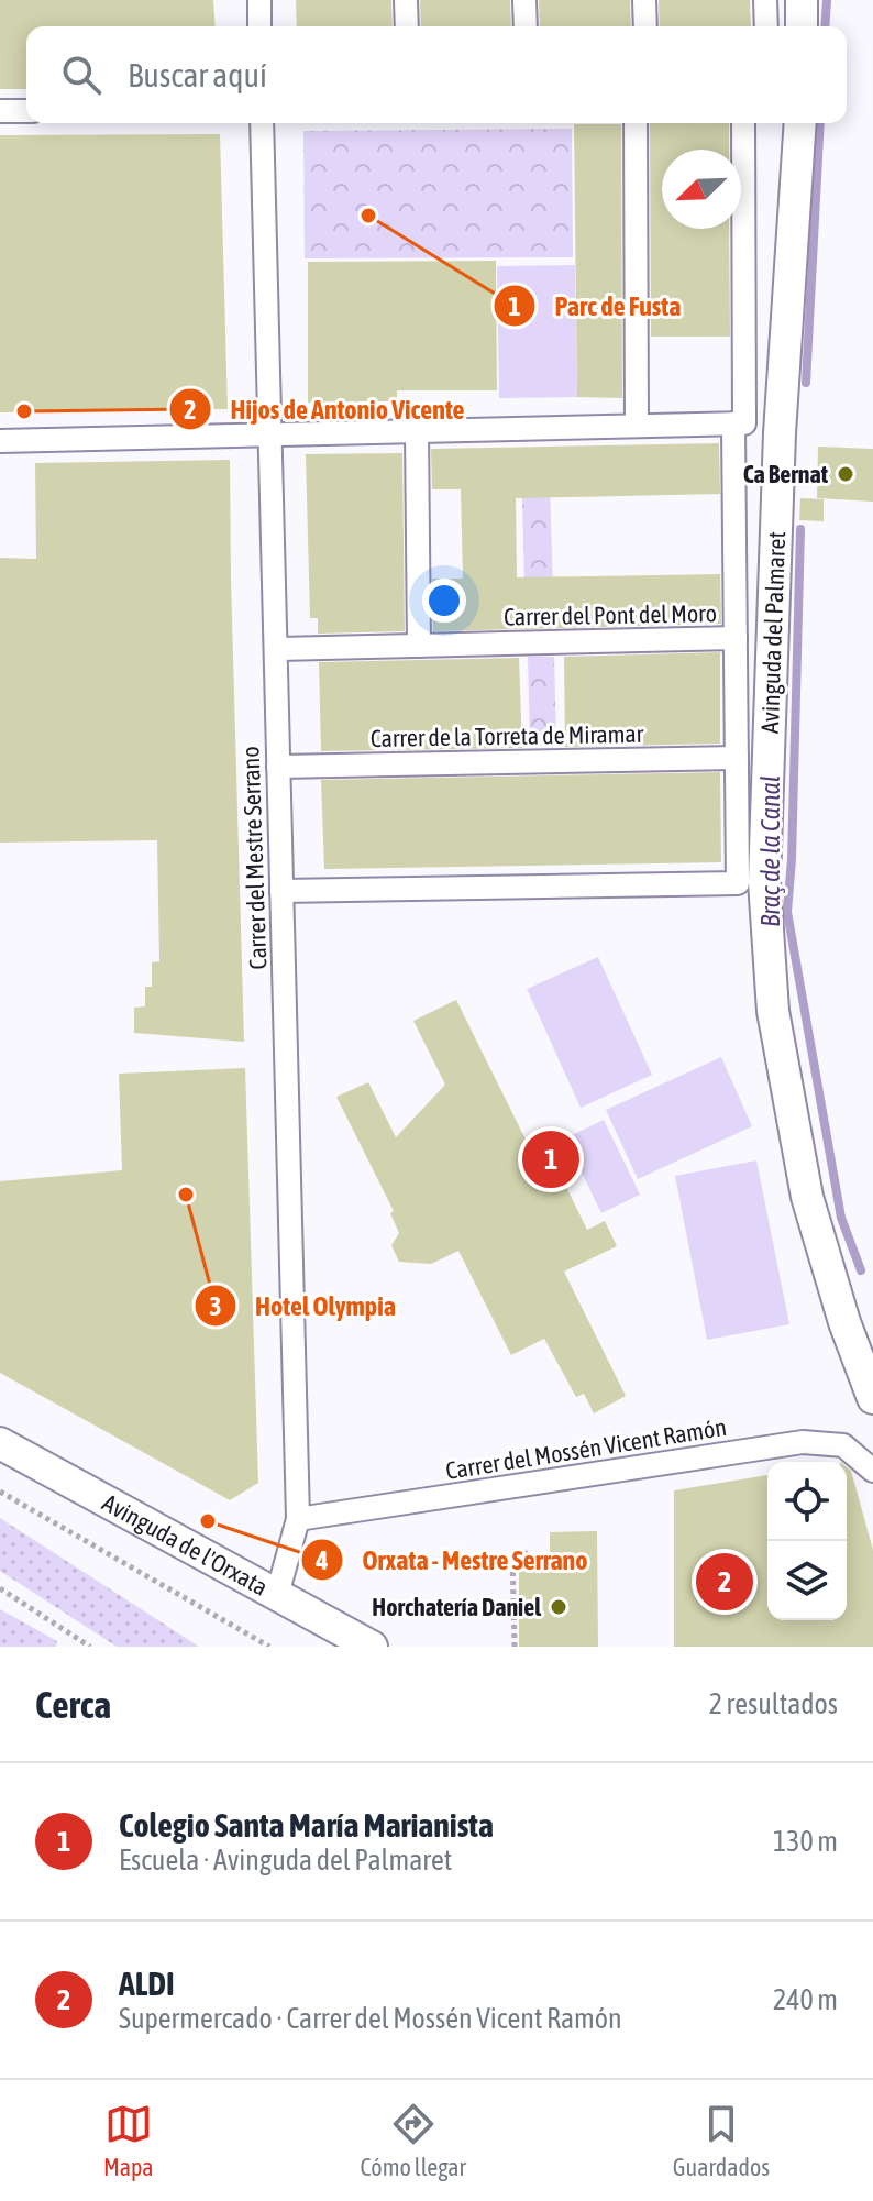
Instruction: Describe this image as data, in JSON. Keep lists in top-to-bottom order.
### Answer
{
  "streets": {
    "main road": ["Avinguda del Palmaret", "Avinguda de l'Orxata"],
    "street": [
      "Carrer del Pont del Moro",
      "Carrer de la Torreta de Miramar",
      "Carrer del Mestre Serrano",
      "Carrer del Mossén Vicent Ramón"
    ]
  },
  "crossings": [
    ["Carrer del Pont del Moro", "Carrer del Mestre Serrano"],
    ["Carrer de la Torreta de Miramar", "Carrer del Mestre Serrano"],
    ["Carrer del Mestre Serrano", "Carrer del Mossén Vicent Ramón"],
    ["Carrer del Mestre Serrano", "Avinguda de l'Orxata"]
  ],
  "water": ["Braç de la Canal"],
  "places": [
    "Parc de Fusta",
    "Hijos de Antonio Vicente",
    "Ca Bernat",
    "Hotel Olympia",
    "Orxata - Mestre Serrano",
    "Horchatería Daniel"
  ],
  "north": "bottom left",
  "page": {
    "search": "Buscar aquí",
    "pins": ["1", "2"],
    "heading": ["Cerca", "2 resultados"],
    "list": [
      {
        "mark": "1",
        "name": "Colegio Santa María Marianista",
        "note": "Escuela · Avinguda del Palmaret",
        "value": "130 m"
      },
      {
        "mark": "2",
        "name": "ALDI",
        "note": "Supermercado · Carrer del Mossén Vicent Ramón",
        "value": "240 m"
      }
    ],
    "nav": ["Mapa", "Cómo llegar", "Guardados"]
  }
}
